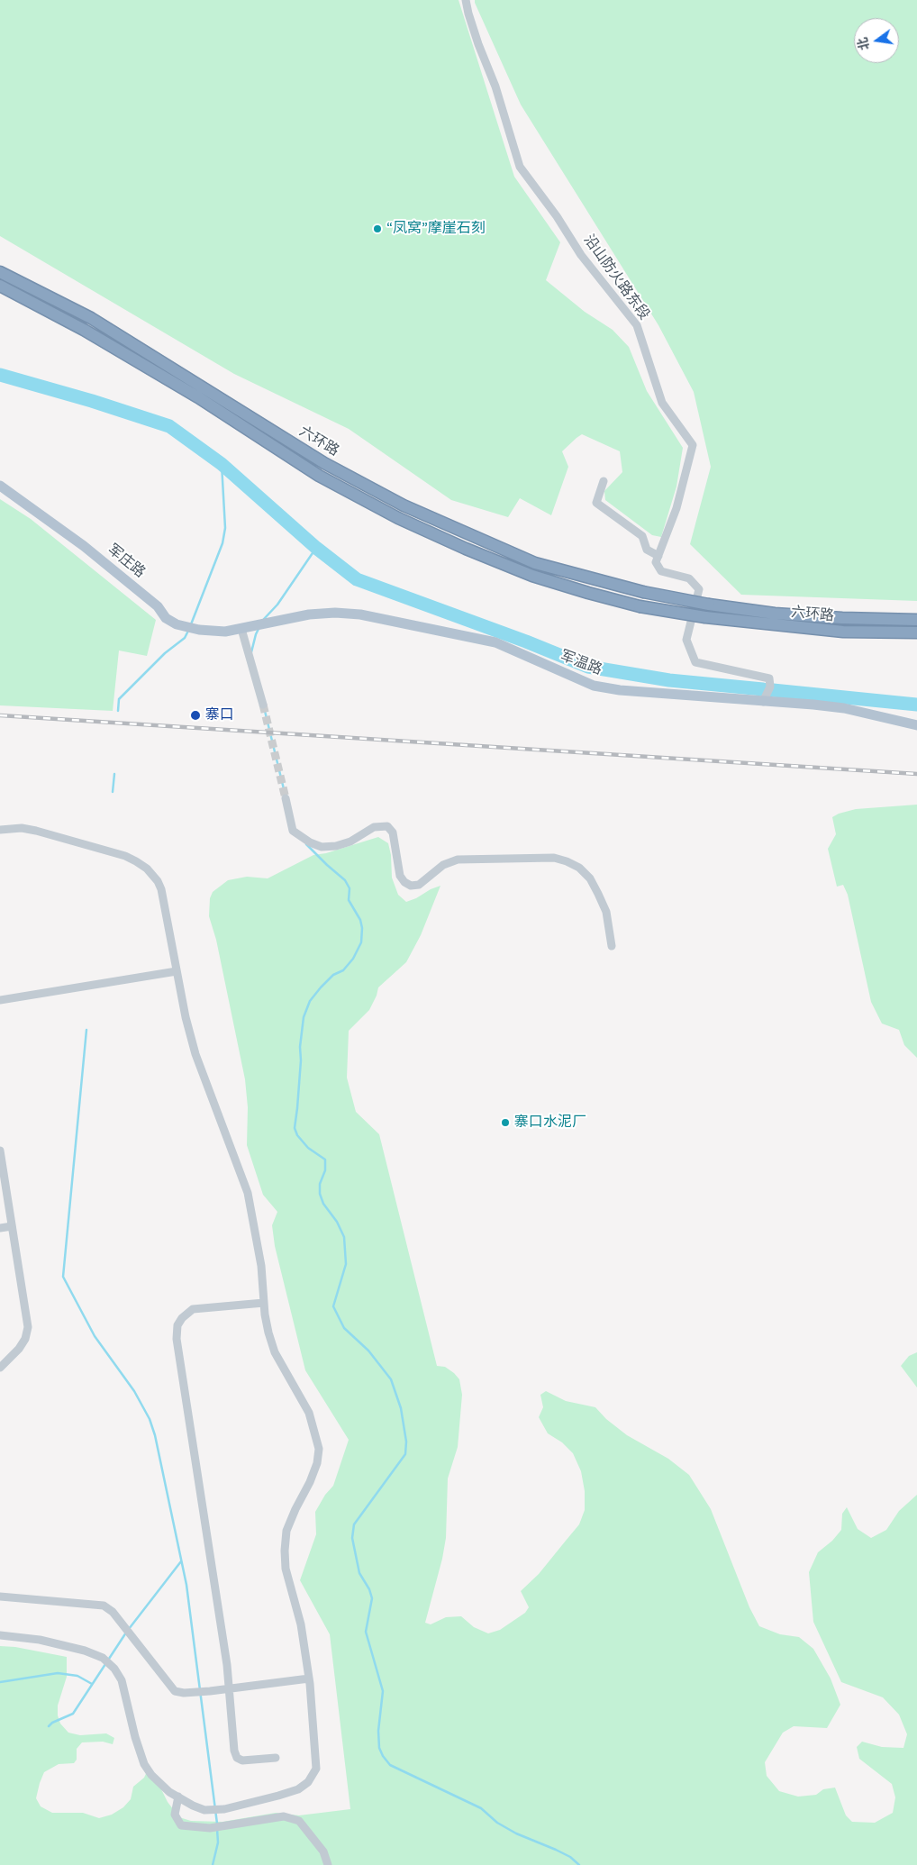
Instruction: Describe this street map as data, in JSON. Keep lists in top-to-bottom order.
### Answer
{
  "streets": {
    "highway": ["六环路"],
    "main road": ["军庄路", "军温路"],
    "street": ["沿山防火路东段"]
  },
  "crossings": [
    ["军庄路", "军温路"]
  ],
  "places": ["“凤窝”摩崖石刻", "寨口", "寨口水泥厂"],
  "north": "left"
}
